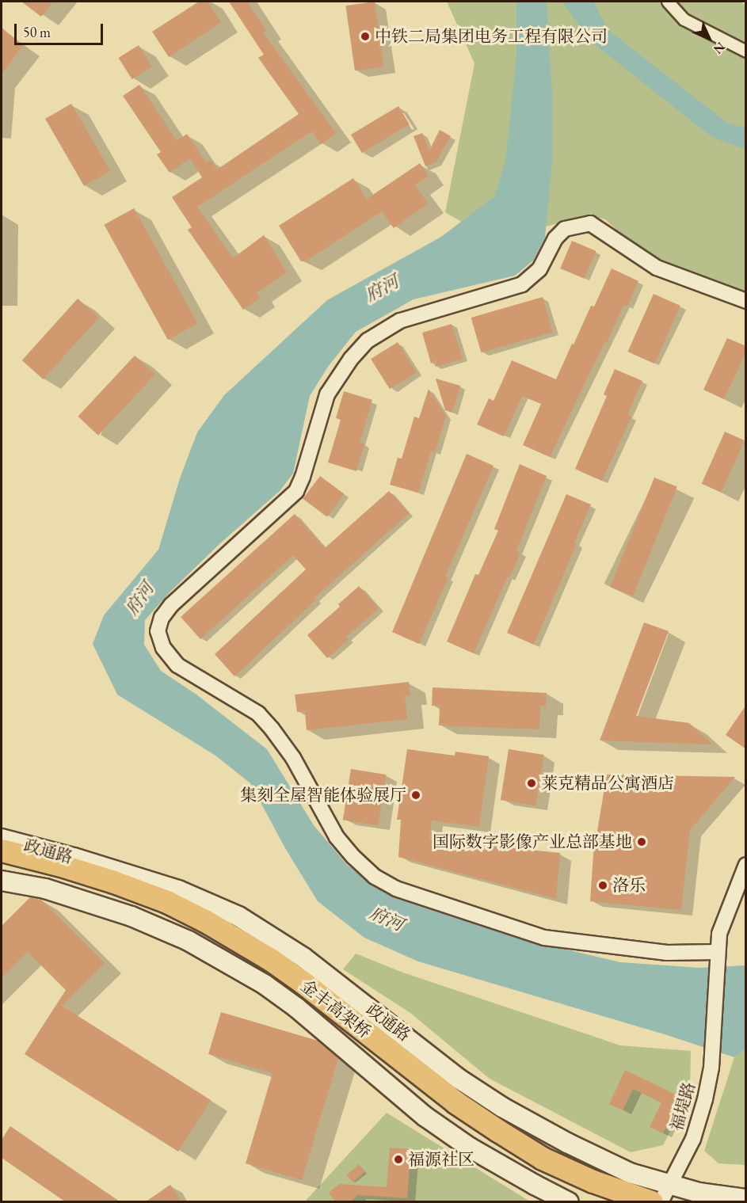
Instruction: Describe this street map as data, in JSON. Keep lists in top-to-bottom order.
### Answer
{
  "streets": {
    "highway": ["金丰高架桥"],
    "main road": ["政通路"],
    "street": ["福堤路"]
  },
  "crossings": [
    ["政通路", "福堤路"]
  ],
  "water": ["府河"],
  "places": [
    "中铁二局集团电务工程有限公司",
    "莱克精品公寓酒店",
    "集刻全屋智能体验展厅",
    "国际数字影像产业总部基地",
    "洛乐",
    "福源社区"
  ],
  "scale_bar": "50 m",
  "north": "bottom right"
}
